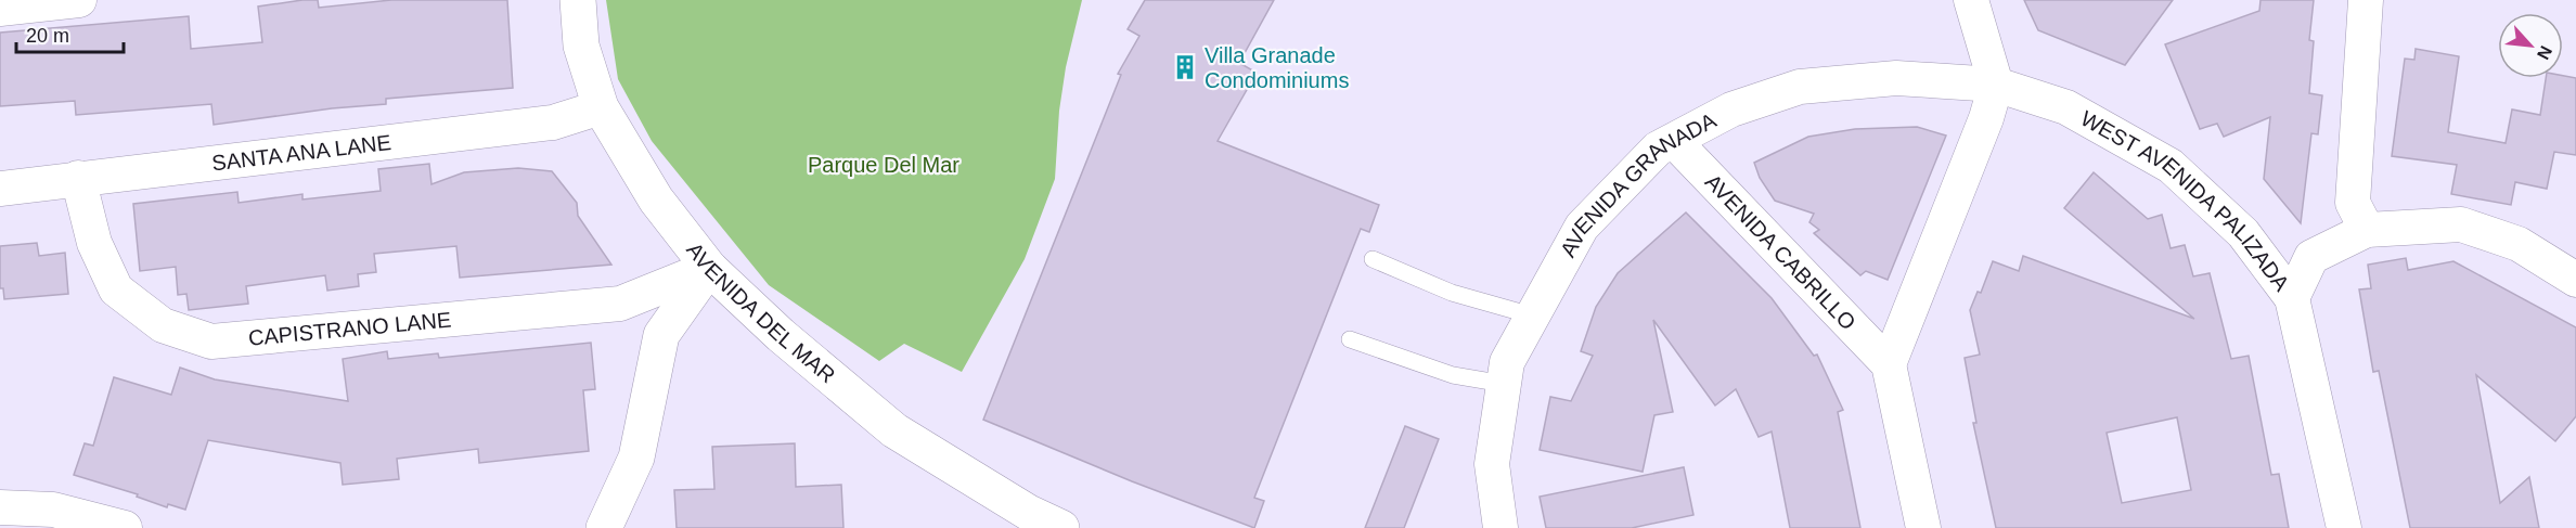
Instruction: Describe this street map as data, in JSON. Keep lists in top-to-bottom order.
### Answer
{
  "streets": {
    "main road": ["AVENIDA DEL MAR"],
    "street": [
      "SANTA ANA LANE",
      "AVENIDA GRANADA",
      "WEST AVENIDA PALIZADA",
      "AVENIDA CABRILLO",
      "CAPISTRANO LANE"
    ]
  },
  "crossings": [
    ["SANTA ANA LANE", "AVENIDA DEL MAR"],
    ["SANTA ANA LANE", "CAPISTRANO LANE"],
    ["AVENIDA GRANADA", "WEST AVENIDA PALIZADA"],
    ["AVENIDA GRANADA", "AVENIDA CABRILLO"],
    ["AVENIDA DEL MAR", "CAPISTRANO LANE"]
  ],
  "parks": ["Parque Del Mar"],
  "places": {
    "building": ["Villa Granade Condominiums"]
  },
  "scale_bar": "20 m",
  "north": "bottom right"
}
